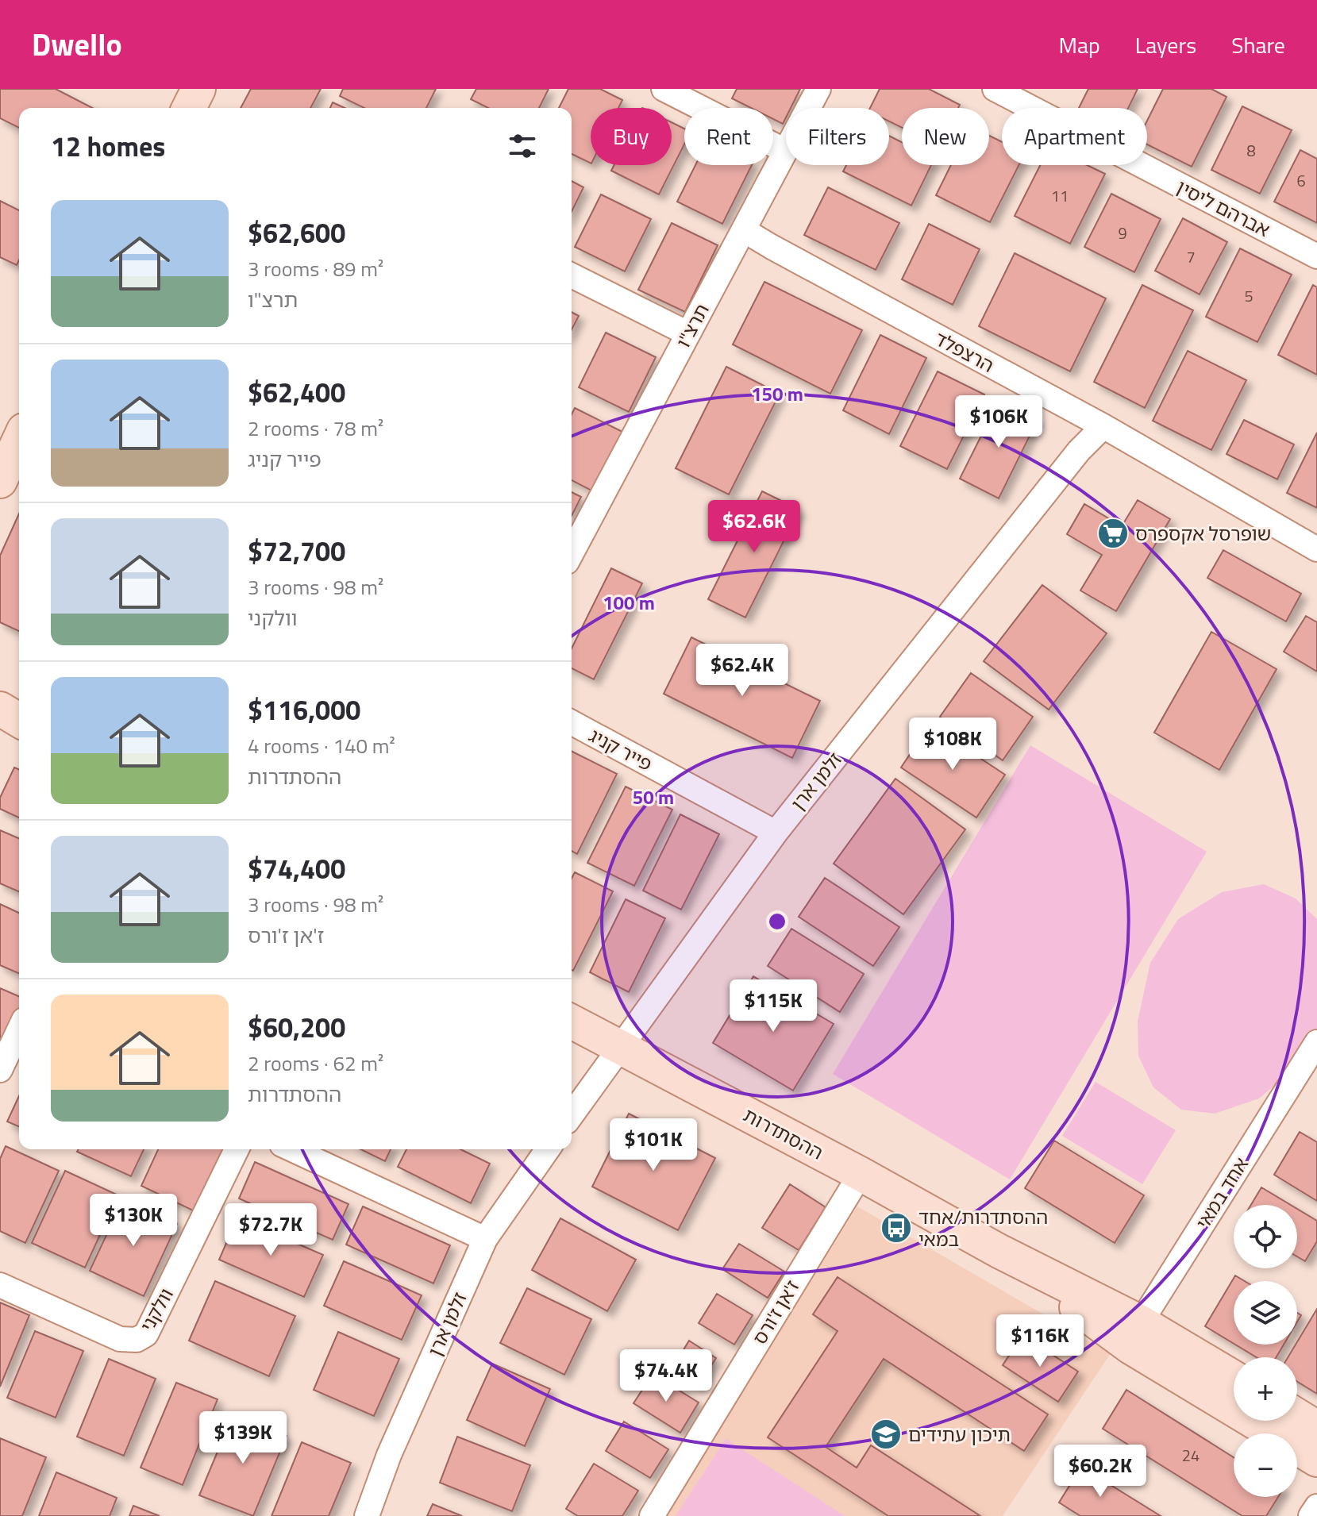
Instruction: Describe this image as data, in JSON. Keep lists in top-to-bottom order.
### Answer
{
  "streets": {
    "street": [
      "אברהם ליסין",
      "תרצ\"ו",
      "הרצפלד",
      "פייר קניג",
      "זלמן ארן",
      "ההסתדרות",
      "אחד במאי",
      "וולקני",
      "ז'אן ז'ורס"
    ]
  },
  "crossings": [
    ["תרצ\"ו", "הרצפלד"],
    ["הרצפלד", "זלמן ארן"],
    ["פייר קניג", "זלמן ארן"],
    ["זלמן ארן", "ההסתדרות"],
    ["ההסתדרות", "אחד במאי"],
    ["ההסתדרות", "ז'אן ז'ורס"]
  ],
  "places": {
    "supermarket": ["שופרסל אקספרס"],
    "bus stop": ["ההסתדרות/אחד במאי"],
    "school or university": ["תיכון עתידים"]
  },
  "house_numbers": [
    "8",
    "6",
    "11",
    "9",
    "7",
    "5",
    "24"
  ],
  "page": {
    "header": "Dwello",
    "nav": ["Map", "Layers", "Share"],
    "chip": [
      "Buy",
      "Rent",
      "Filters",
      "New",
      "Apartment"
    ],
    "heading": "12 homes",
    "list": [
      {
        "name": "$62,600",
        "note": "3 rooms · 89 m² · תרצ\"ו"
      },
      {
        "name": "$62,400",
        "note": "2 rooms · 78 m² · פייר קניג"
      },
      {
        "name": "$72,700",
        "note": "3 rooms · 98 m² · וולקני"
      },
      {
        "name": "$116,000",
        "note": "4 rooms · 140 m² · ההסתדרות"
      },
      {
        "name": "$74,400",
        "note": "3 rooms · 98 m² · ז'אן ז'ורס"
      },
      {
        "name": "$60,200",
        "note": "2 rooms · 62 m² · ההסתדרות"
      }
    ],
    "price": [
      "$106K",
      "$62.6K",
      "$62.4K",
      "$108K",
      "$115K",
      "$101K",
      "$130K",
      "$72.7K",
      "$116K",
      "$74.4K",
      "$139K",
      "$60.2K"
    ],
    "map_buttons": ["+", "−"]
  },
  "rings": ["150 m", "100 m", "50 m"]
}
